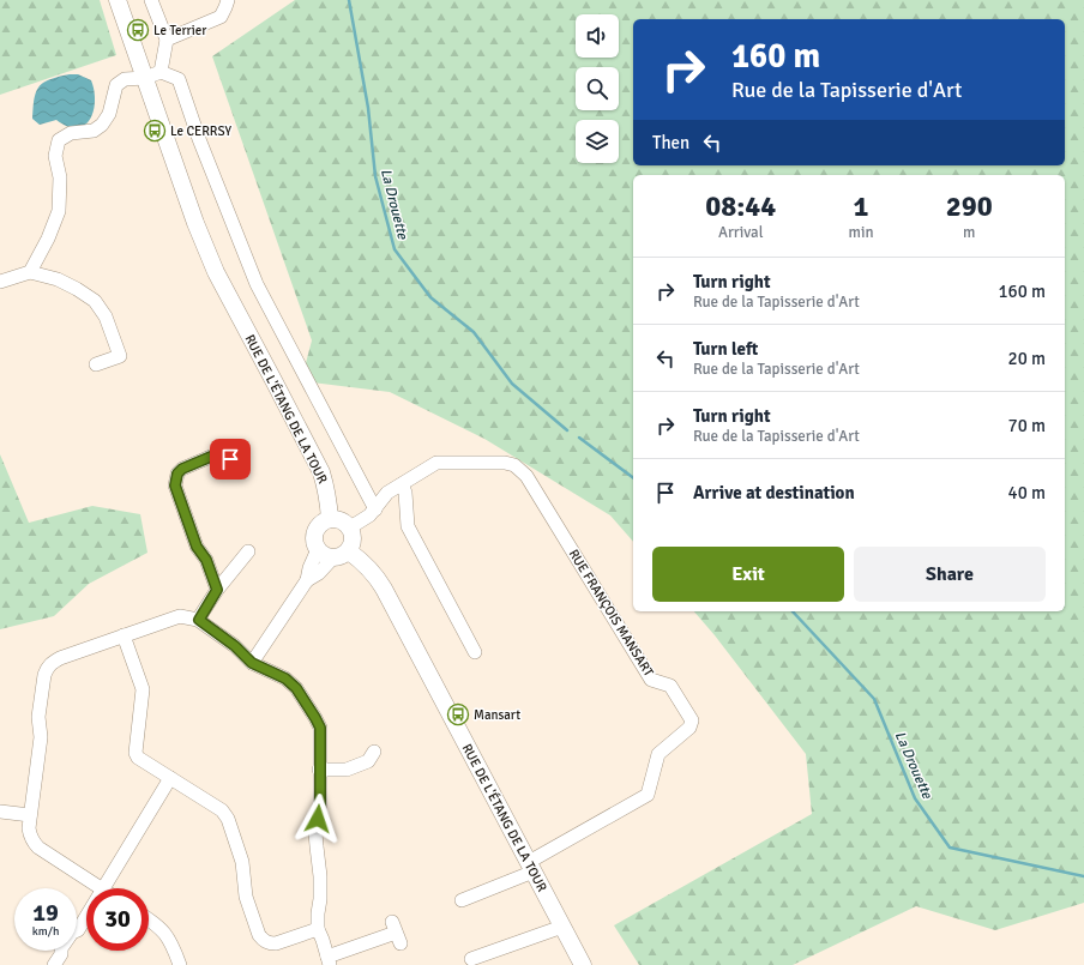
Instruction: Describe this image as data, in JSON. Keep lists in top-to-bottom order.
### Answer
{
  "streets": {
    "main road": ["RUE DE L'ÉTANG DE LA TOUR"],
    "street": ["RUE FRANÇOIS MANSART"]
  },
  "crossings": [
    ["RUE DE L'ÉTANG DE LA TOUR", "RUE FRANÇOIS MANSART"]
  ],
  "water": ["La Drouette"],
  "places": {
    "bus stop": ["Le Terrier", "Le CERRSY", "Mansart"]
  },
  "page": {
    "turn": ["160 m", "Rue de la Tapisserie d'Art"],
    "then": "Then",
    "eta": [
      "08:44",
      "Arrival",
      "1",
      "min",
      "290",
      "m"
    ],
    "list": [
      {
        "name": "Turn right",
        "note": "Rue de la Tapisserie d'Art",
        "value": "160 m"
      },
      {
        "name": "Turn left",
        "note": "Rue de la Tapisserie d'Art",
        "value": "20 m"
      },
      {
        "name": "Turn right",
        "note": "Rue de la Tapisserie d'Art",
        "value": "70 m"
      },
      {
        "name": "Arrive at destination",
        "value": "40 m"
      }
    ],
    "buttons": ["Exit", "Share"],
    "speed": "19 km/h",
    "limit": "30"
  }
}
